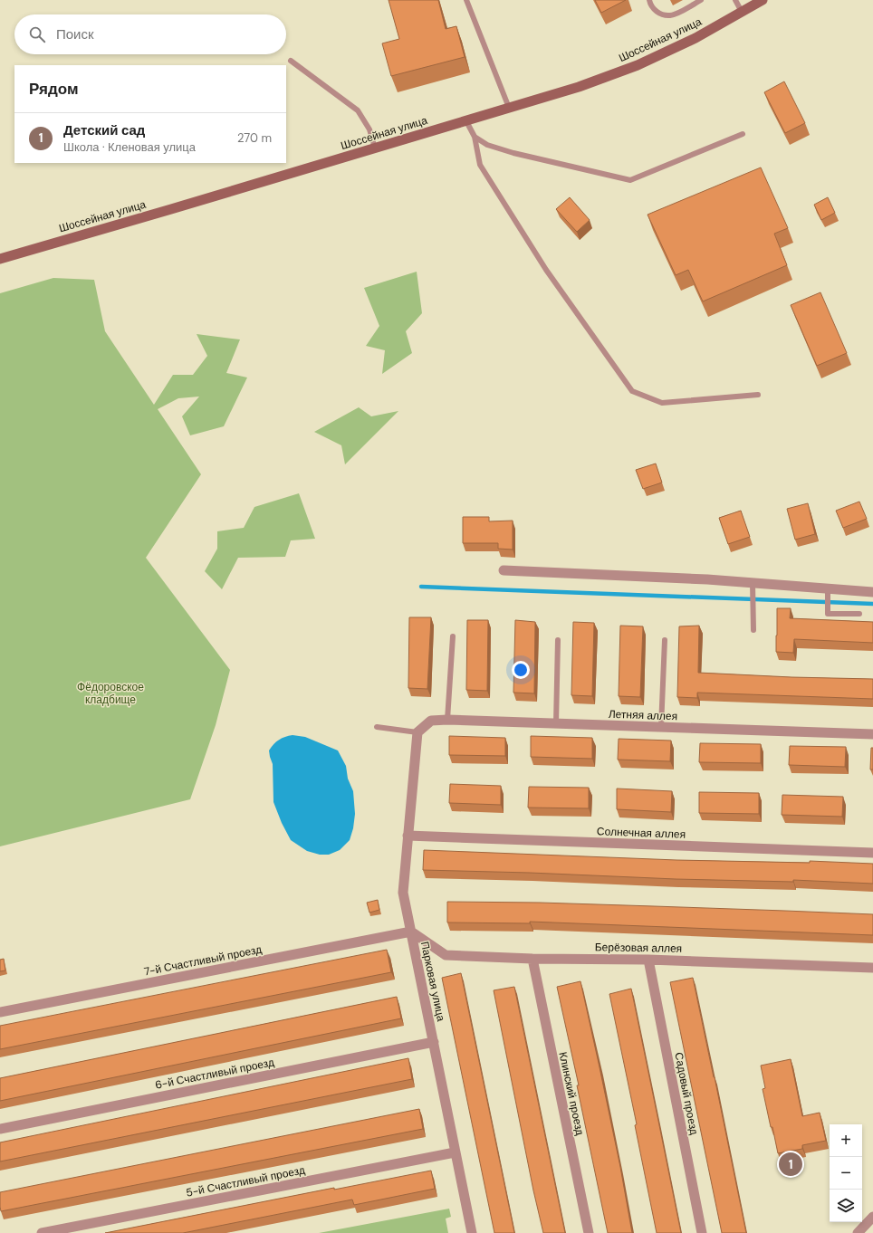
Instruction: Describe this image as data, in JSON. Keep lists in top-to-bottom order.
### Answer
{
  "streets": {
    "main road": ["Шоссейная улица"],
    "street": [
      "Летняя аллея",
      "Солнечная аллея",
      "Берёзовая аллея",
      "7-й Счастливый проезд",
      "Парковая улица",
      "6-й Счастливый проезд",
      "Клинский проезд",
      "Садовый проезд",
      "5-й Счастливый проезд"
    ]
  },
  "crossings": [
    ["Летняя аллея", "Парковая улица"],
    ["Солнечная аллея", "Парковая улица"],
    ["Берёзовая аллея", "7-й Счастливый проезд"],
    ["Берёзовая аллея", "Парковая улица"],
    ["Берёзовая аллея", "Клинский проезд"],
    ["Берёзовая аллея", "Садовый проезд"],
    ["7-й Счастливый проезд", "Парковая улица"],
    ["Парковая улица", "6-й Счастливый проезд"],
    ["Парковая улица", "5-й Счастливый проезд"]
  ],
  "parks": ["Фёдоровское кладбище"],
  "page": {
    "search": "Поиск",
    "heading": "Рядом",
    "list": [
      {
        "mark": "1",
        "name": "Детский сад",
        "note": "Школа · Кленовая улица",
        "value": "270 m"
      }
    ],
    "map_buttons": ["+", "−"],
    "pins": "1"
  }
}
